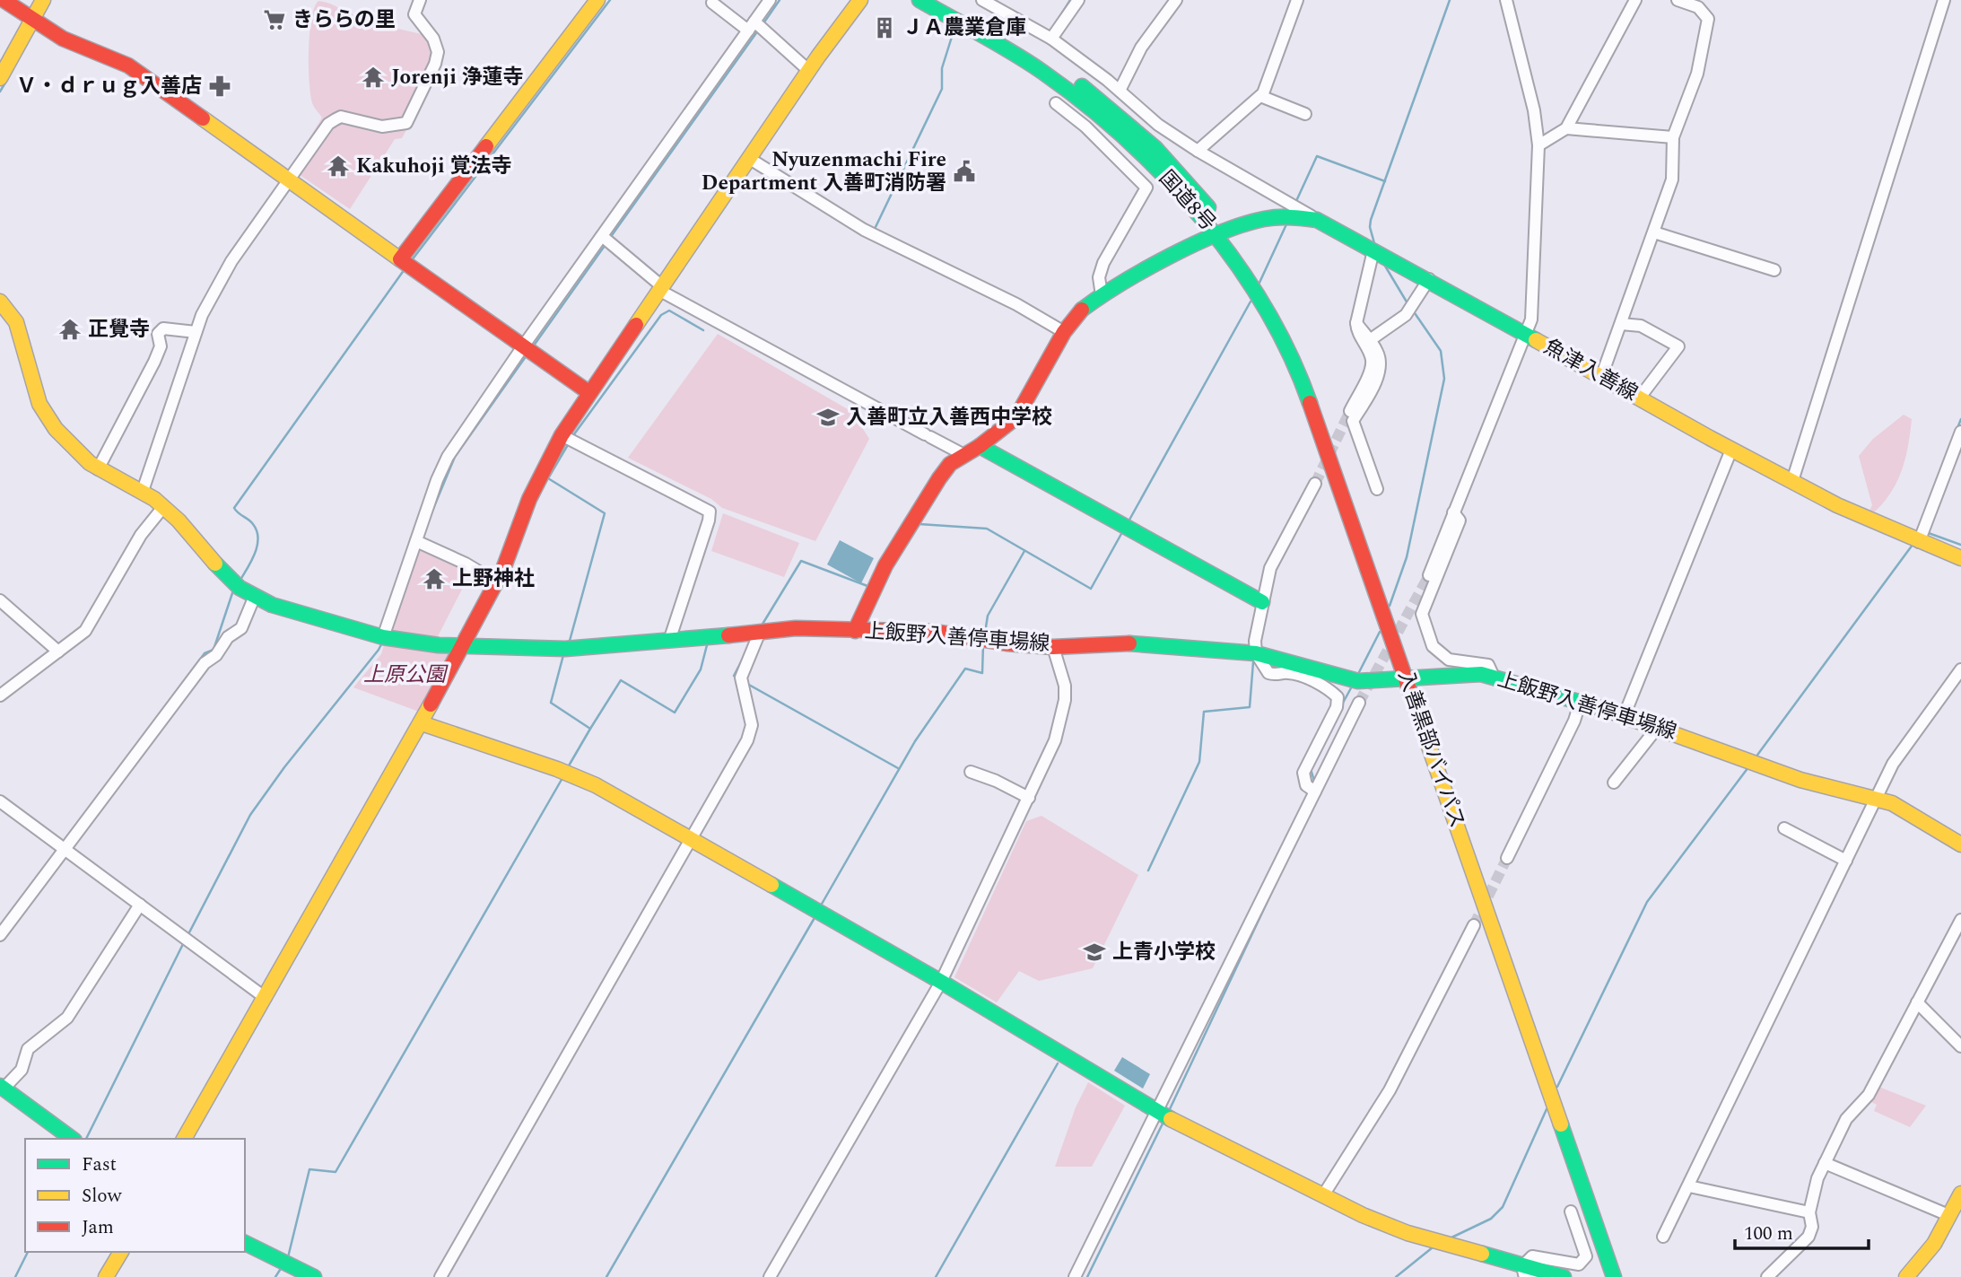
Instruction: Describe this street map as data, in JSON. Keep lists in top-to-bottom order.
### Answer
{
  "streets": {
    "main road": [
      "国道8号",
      "魚津入善線",
      "上飯野入善停車場線",
      "入善黒部バイパス"
    ]
  },
  "crossings": [
    ["国道8号", "魚津入善線"],
    ["国道8号", "入善黒部バイパス"],
    ["魚津入善線", "上飯野入善停車場線"],
    ["魚津入善線", "入善黒部バイパス"],
    ["上飯野入善停車場線", "入善黒部バイパス"]
  ],
  "parks": ["上原公園"],
  "places": {
    "supermarket": ["きららの里"],
    "building": ["ＪＡ農業倉庫"],
    "temple": [
      "Jorenji 浄蓮寺",
      "Kakuhoji 覚法寺",
      "正覺寺",
      "上野神社"
    ],
    "pharmacy": ["Ｖ・ｄｒｕｇ入善店"],
    "public building": ["Nyuzenmachi Fire Department 入善町消防署"],
    "school or university": ["入善町立入善西中学校", "上青小学校"]
  },
  "legend": ["Fast", "Slow", "Jam"],
  "scale_bar": "100 m"
}
